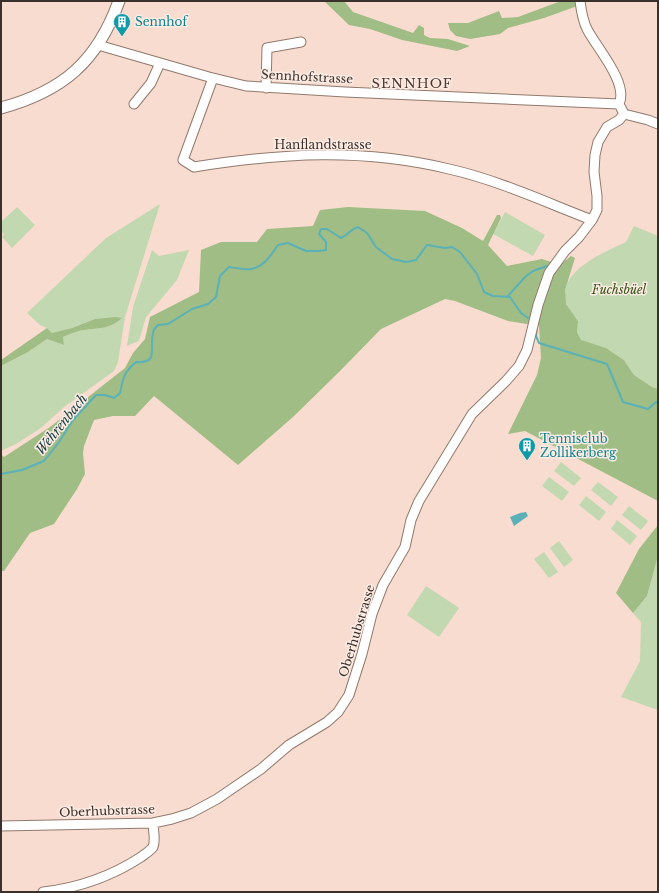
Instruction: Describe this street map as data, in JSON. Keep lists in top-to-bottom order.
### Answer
{
  "streets": {
    "street": ["Sennhofstrasse", "Hanflandstrasse", "Oberhubstrasse"]
  },
  "crossings": [
    ["Sennhofstrasse", "Hanflandstrasse"],
    ["Hanflandstrasse", "Oberhubstrasse"]
  ],
  "districts": ["SENNHOF"],
  "water": ["Wehrenbach"],
  "parks": ["Fuchsbüel"],
  "places": {
    "building": ["Sennhof", "Tennisclub Zollikerberg"]
  }
}
